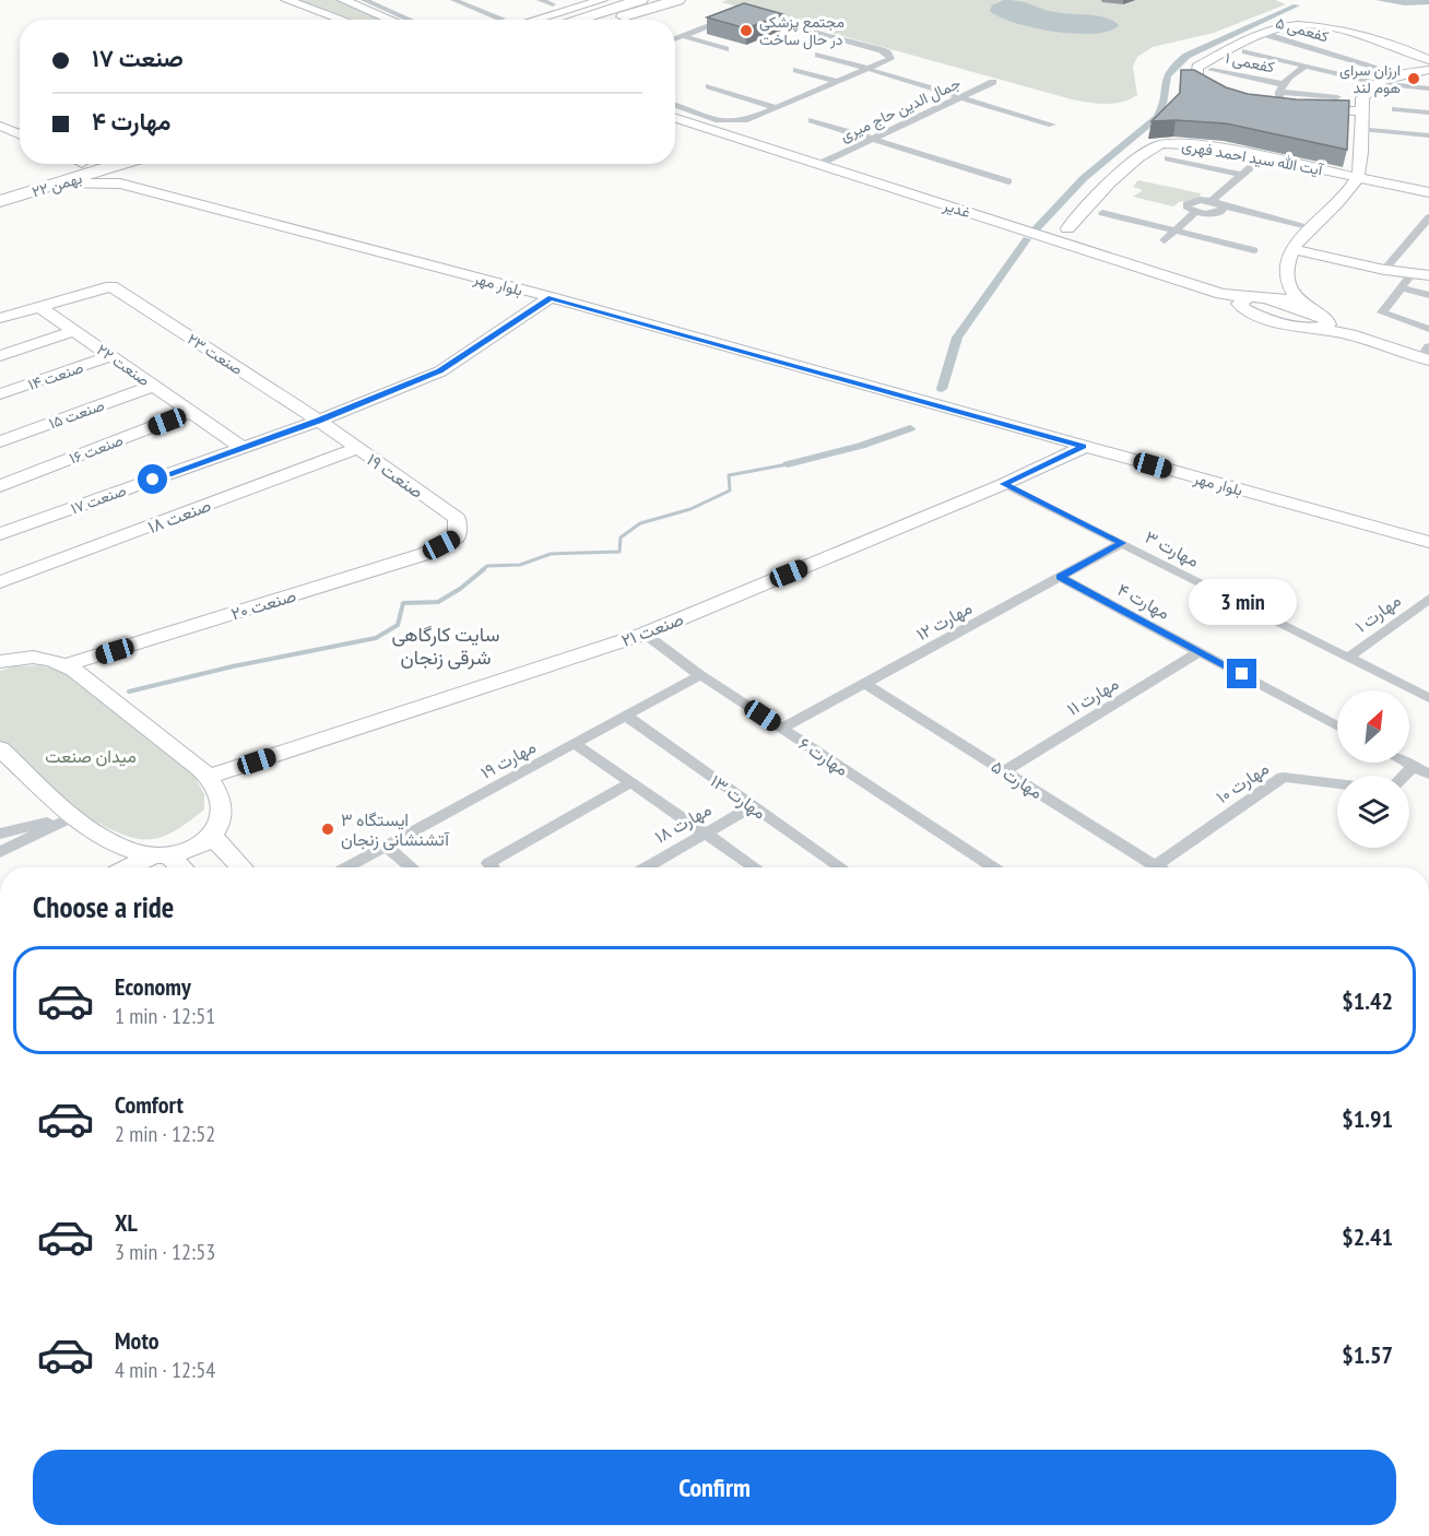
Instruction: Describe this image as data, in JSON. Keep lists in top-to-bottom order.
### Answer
{
  "streets": {
    "highway": ["۲۲ بهمن"],
    "main road": [
      "آیت الله سید احمد فهری",
      "غدیر",
      "بلوار مهر",
      "صنعت ۲۳",
      "صنعت ۲۲",
      "صنعت ۱۴",
      "صنعت ۱۵",
      "صنعت ۱۶",
      "صنعت ۱۹",
      "صنعت ۱۷",
      "صنعت ۱۸",
      "صنعت ۲۰",
      "صنعت ۲۱"
    ],
    "street": [
      "کفعمی ۵",
      "کفعمی ۱",
      "جمال الدین حاج میری",
      "مهارت ۳",
      "مهارت ۴",
      "مهارت ۱",
      "مهارت ۱۲",
      "مهارت ۱۱",
      "مهارت ۶",
      "مهارت ۱۹",
      "مهارت ۵",
      "مهارت ۱۰",
      "مهارت ۱۳",
      "مهارت ۱۸"
    ]
  },
  "crossings": [
    ["جمال الدین حاج میری", "غدیر"],
    ["۲۲ بهمن", "بلوار مهر"],
    ["بلوار مهر", "صنعت ۱۷"],
    ["بلوار مهر", "صنعت ۲۱"],
    ["صنعت ۲۳", "صنعت ۲۲"],
    ["صنعت ۲۳", "صنعت ۱۹"],
    ["صنعت ۲۳", "صنعت ۱۷"],
    ["صنعت ۲۲", "صنعت ۱۴"],
    ["صنعت ۲۲", "صنعت ۱۵"],
    ["صنعت ۲۲", "صنعت ۱۶"],
    ["صنعت ۲۲", "صنعت ۱۷"],
    ["صنعت ۱۹", "صنعت ۱۷"],
    ["صنعت ۱۹", "صنعت ۱۸"],
    ["صنعت ۱۹", "صنعت ۲۰"],
    ["مهارت ۳", "مهارت ۱"],
    ["مهارت ۳", "مهارت ۱۲"],
    ["مهارت ۳", "صنعت ۲۱"],
    ["مهارت ۴", "مهارت ۱۲"],
    ["مهارت ۴", "مهارت ۱۱"],
    ["مهارت ۱۲", "مهارت ۶"],
    ["مهارت ۱۲", "مهارت ۵"],
    ["صنعت ۲۱", "مهارت ۶"],
    ["مهارت ۱۱", "مهارت ۵"],
    ["مهارت ۶", "مهارت ۱۹"],
    ["مهارت ۱۹", "مهارت ۱۳"],
    ["مهارت ۵", "مهارت ۱۰"],
    ["مهارت ۱۳", "مهارت ۱۸"]
  ],
  "districts": ["سایت کارگاهی شرقی زنجان"],
  "parks": ["میدان صنعت"],
  "places": ["مجتمع پزشکی در حال ساخت", "ارزان سرای هوم لند", "ایستگاه ۳ آتشنشانی زنجان"],
  "north": "top right",
  "page": {
    "banner": ["صنعت ۱۷", "مهارت ۴"],
    "bubble": "3 min",
    "heading": "Choose a ride",
    "list": [
      {
        "name": "Economy",
        "note": "1 min · 12:51",
        "value": "$1.42"
      },
      {
        "name": "Comfort",
        "note": "2 min · 12:52",
        "value": "$1.91"
      },
      {
        "name": "XL",
        "note": "3 min · 12:53",
        "value": "$2.41"
      },
      {
        "name": "Moto",
        "note": "4 min · 12:54",
        "value": "$1.57"
      }
    ],
    "buttons": "Confirm"
  }
}
